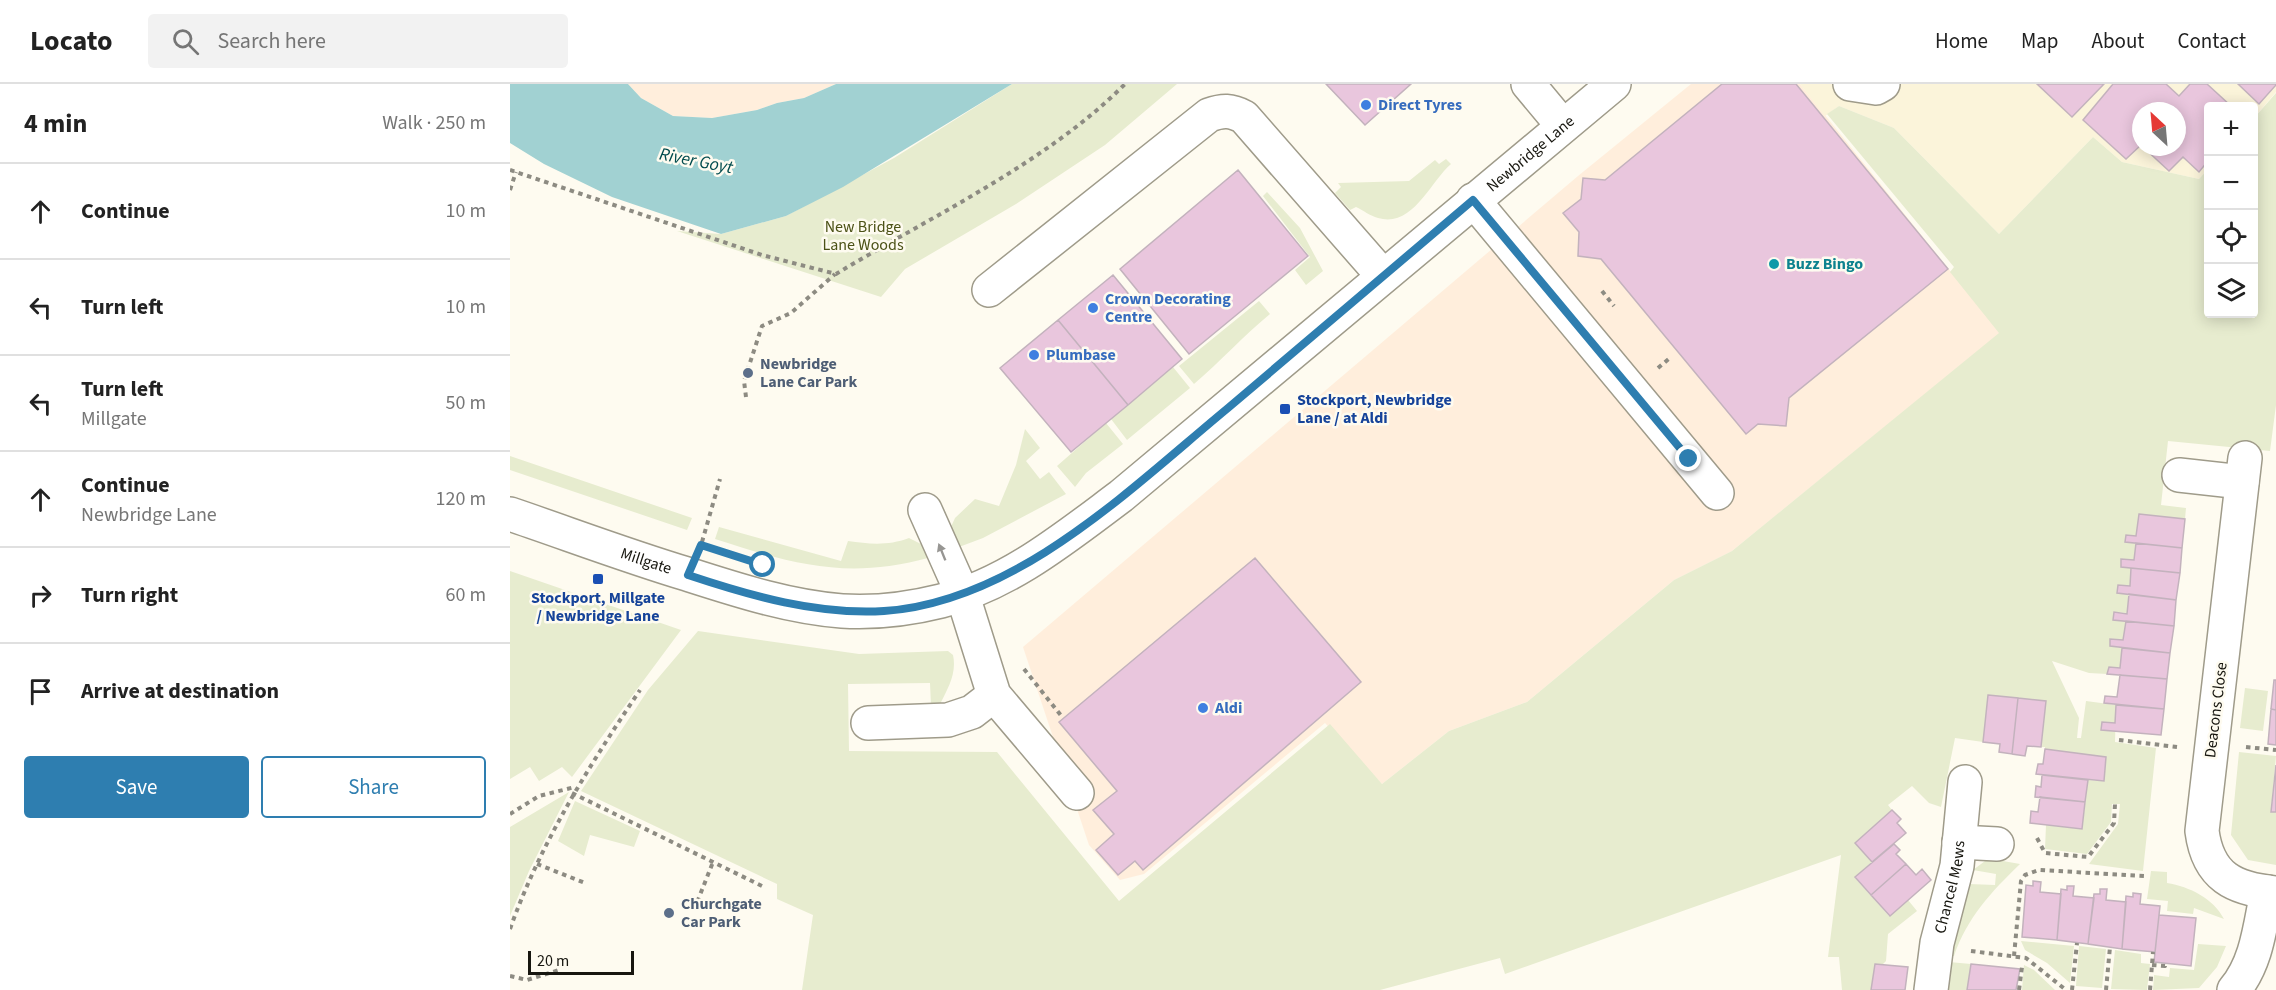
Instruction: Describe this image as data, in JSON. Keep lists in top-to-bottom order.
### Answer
{
  "streets": {
    "street": [
      "Newbridge Lane",
      "Millgate",
      "Deacons Close",
      "Chancel Mews"
    ]
  },
  "crossings": [
    ["Newbridge Lane", "Millgate"]
  ],
  "water": ["River Goyt"],
  "parks": ["New Bridge Lane Woods"],
  "places": {
    "other": [
      "Direct Tyres",
      "Buzz Bingo",
      "Crown Decorating Centre",
      "Plumbase",
      "Newbridge Lane Car Park",
      "Aldi",
      "Churchgate Car Park"
    ],
    "transit": ["Stockport, Newbridge Lane / at Aldi", "Stockport, Millgate / Newbridge Lane"]
  },
  "scale_bar": "20 m",
  "north": "top left",
  "page": {
    "header": "Locato",
    "search": "Search here",
    "nav": [
      "Home",
      "Map",
      "About",
      "Contact"
    ],
    "heading": ["4 min", "Walk · 250 m"],
    "map_buttons": ["+", "−"],
    "list": [
      ["Continue", "10 m"],
      ["Turn left", "10 m"],
      ["Turn left", "Millgate", "50 m"],
      ["Continue", "Newbridge Lane", "120 m"],
      ["Turn right", "60 m"],
      "Arrive at destination"
    ],
    "buttons": ["Save", "Share"],
    "scale": "20 m"
  }
}
